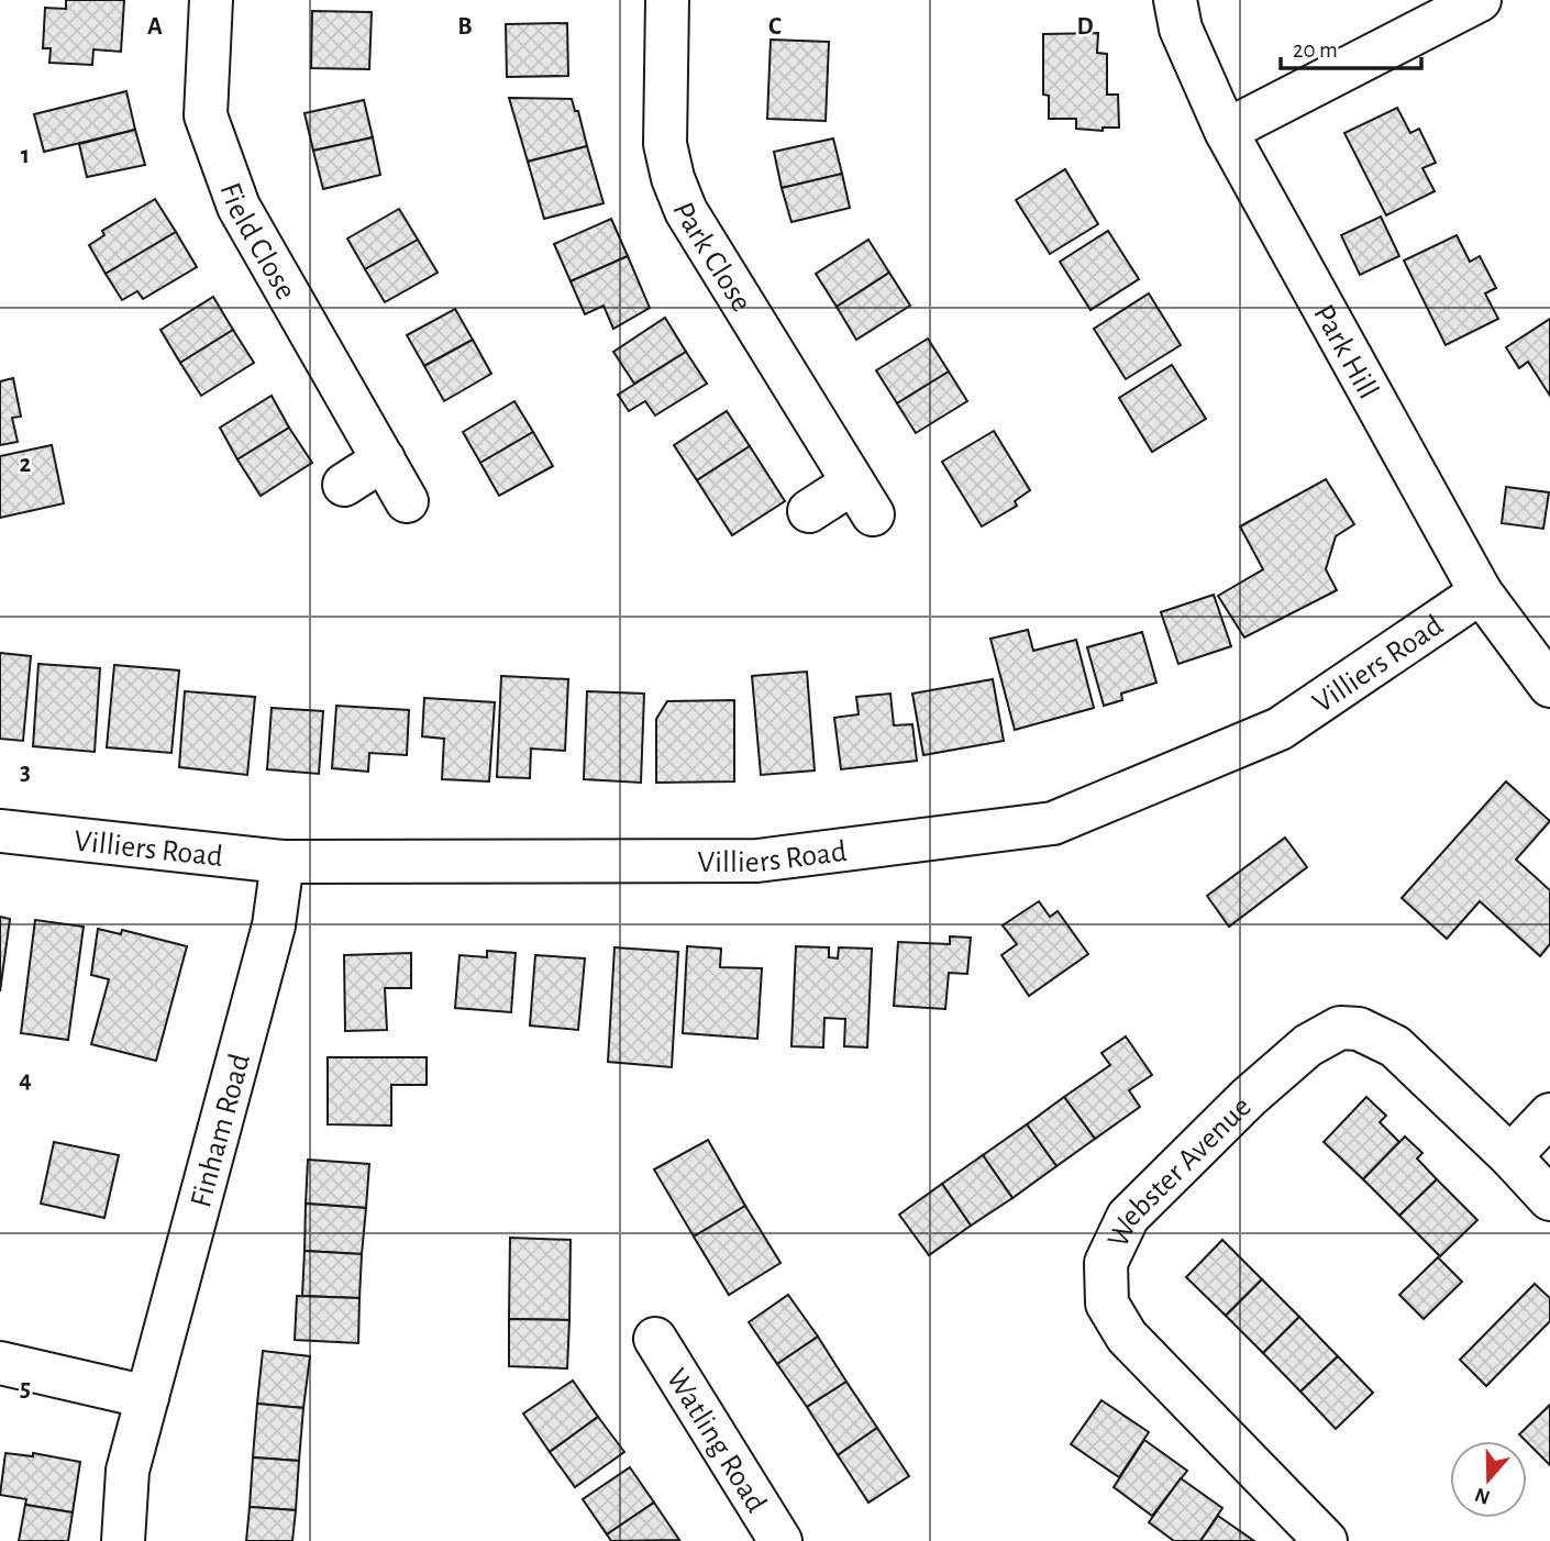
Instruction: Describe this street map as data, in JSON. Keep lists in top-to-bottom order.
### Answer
{
  "streets": {
    "street": [
      "Field Close",
      "Park Close",
      "Park Hill",
      "Villiers Road",
      "Finham Road",
      "Webster Avenue",
      "Watling Road"
    ]
  },
  "crossings": [
    ["Park Hill", "Villiers Road"],
    ["Villiers Road", "Finham Road"]
  ],
  "scale_bar": "20 m",
  "north": "bottom",
  "grid": {
    "columns": [
      "A",
      "B",
      "C",
      "D"
    ],
    "rows": [
      "1",
      "2",
      "3",
      "4",
      "5"
    ]
  }
}
